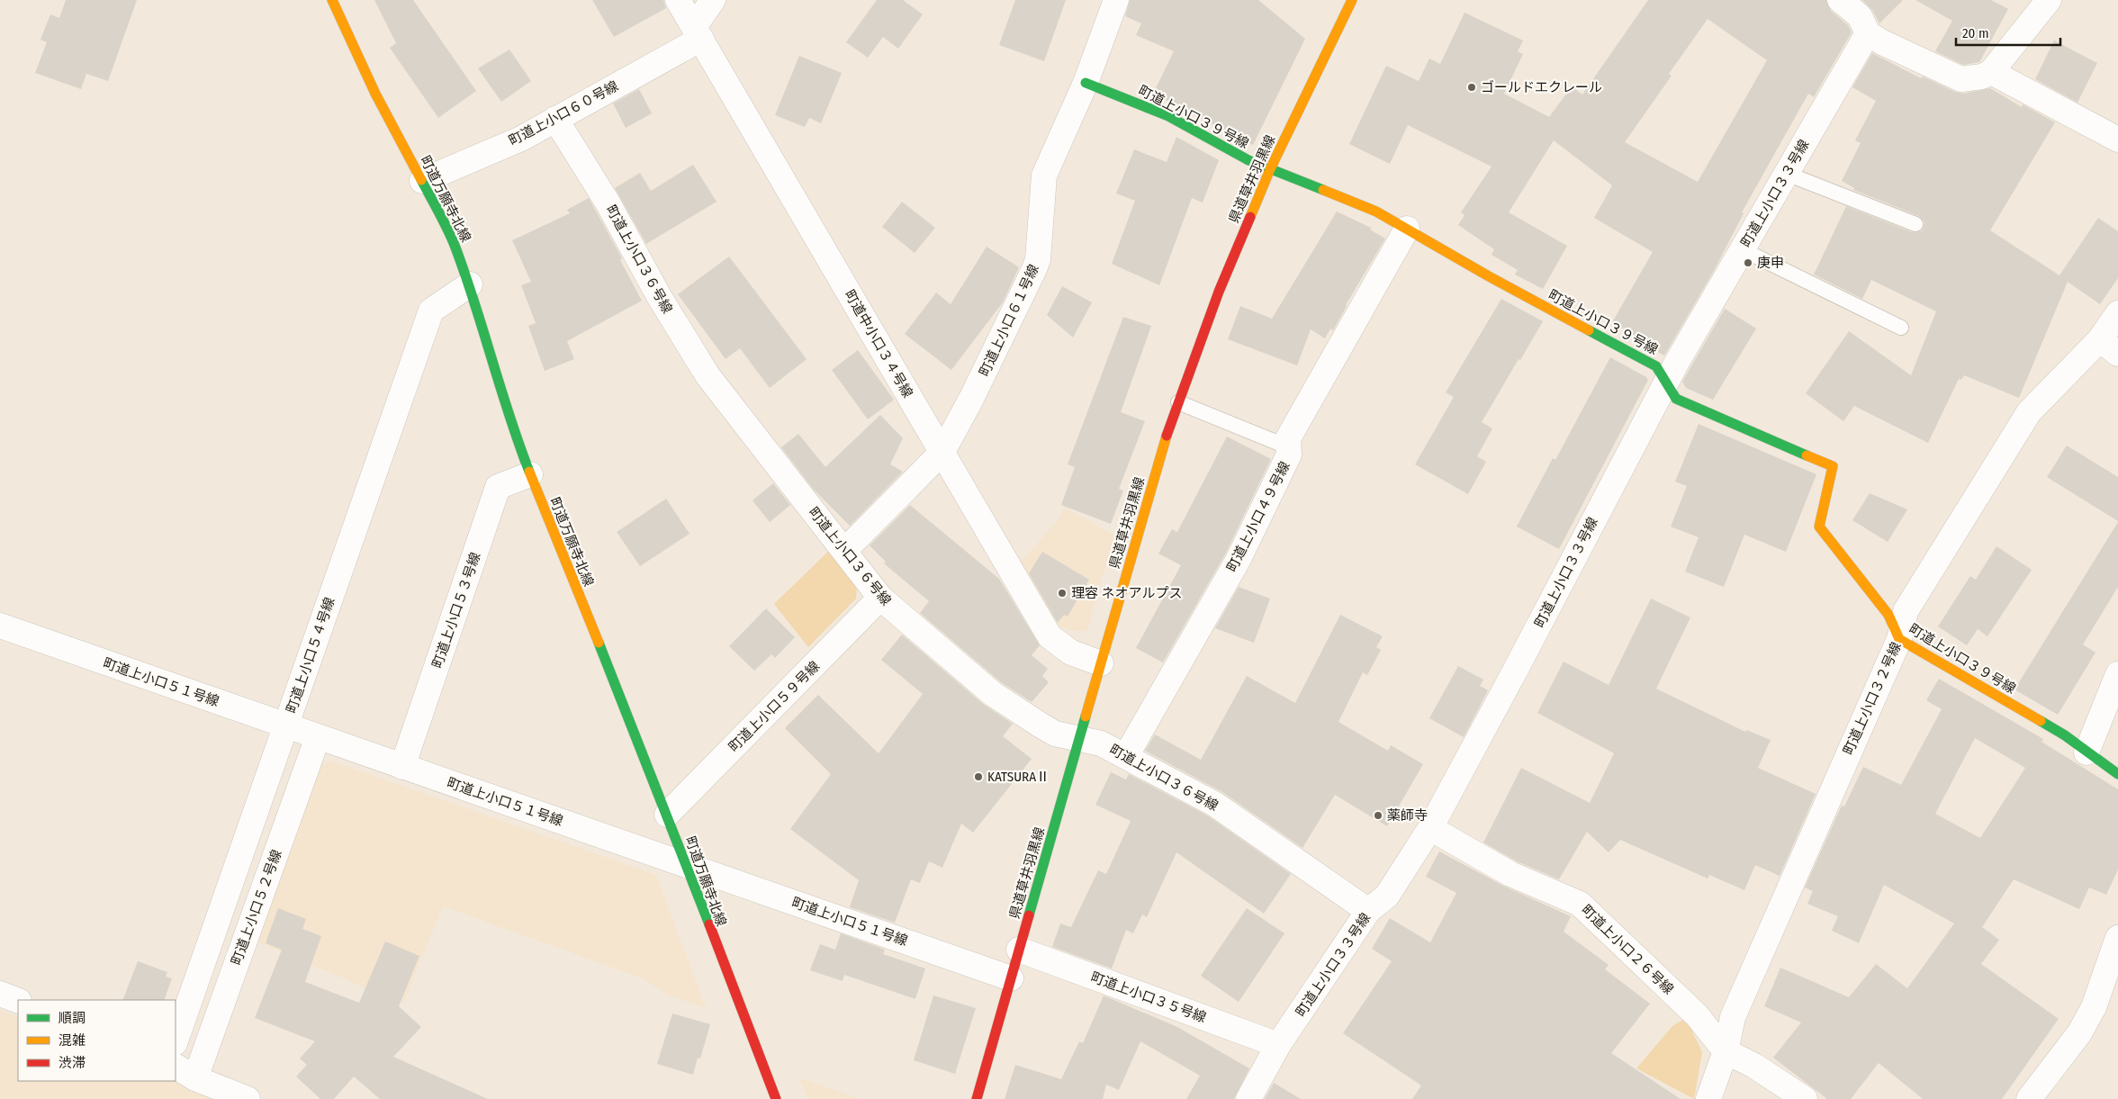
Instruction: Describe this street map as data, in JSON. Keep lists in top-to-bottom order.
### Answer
{
  "streets": {
    "street": [
      "町道上小口６０号線",
      "町道上小口３９号線",
      "県道草井羽黒線",
      "町道上小口３３号線",
      "町道万願寺北線",
      "町道上小口３６号線",
      "町道上小口６１号線",
      "町道中小口３４号線",
      "町道上小口４９号線",
      "町道上小口５３号線",
      "町道上小口５４号線",
      "町道上小口５１号線",
      "町道上小口３２号線",
      "町道上小口５９号線",
      "町道上小口５２号線",
      "町道上小口２６号線",
      "町道上小口３５号線"
    ]
  },
  "crossings": [
    ["町道上小口６０号線", "町道万願寺北線"],
    ["町道上小口６０号線", "町道上小口３６号線"],
    ["町道上小口６０号線", "町道中小口３４号線"],
    ["町道上小口３９号線", "県道草井羽黒線"],
    ["町道上小口３９号線", "町道上小口３３号線"],
    ["町道上小口３９号線", "町道上小口６１号線"],
    ["町道上小口３９号線", "町道上小口４９号線"],
    ["町道上小口３９号線", "町道上小口３２号線"],
    ["県道草井羽黒線", "町道上小口３６号線"],
    ["県道草井羽黒線", "町道中小口３４号線"],
    ["県道草井羽黒線", "町道上小口５１号線"],
    ["県道草井羽黒線", "町道上小口３５号線"],
    ["町道上小口３３号線", "町道上小口３６号線"],
    ["町道上小口３３号線", "町道上小口２６号線"],
    ["町道上小口３３号線", "町道上小口３５号線"],
    ["町道万願寺北線", "町道上小口５３号線"],
    ["町道万願寺北線", "町道上小口５４号線"],
    ["町道万願寺北線", "町道上小口５１号線"],
    ["町道万願寺北線", "町道上小口５９号線"],
    ["町道上小口３６号線", "町道上小口６１号線"],
    ["町道上小口３６号線", "町道上小口４９号線"],
    ["町道上小口３６号線", "町道上小口５９号線"],
    ["町道上小口６１号線", "町道中小口３４号線"],
    ["町道上小口５３号線", "町道上小口５１号線"],
    ["町道上小口５４号線", "町道上小口５１号線"],
    ["町道上小口５１号線", "町道上小口５２号線"],
    ["町道上小口３２号線", "町道上小口２６号線"]
  ],
  "places": [
    "ゴールドエクレール",
    "庚申",
    "理容 ネオアルプス",
    "KATSURAⅡ",
    "薬師寺"
  ],
  "legend": ["順調", "混雑", "渋滞"],
  "scale_bar": "20 m"
}
